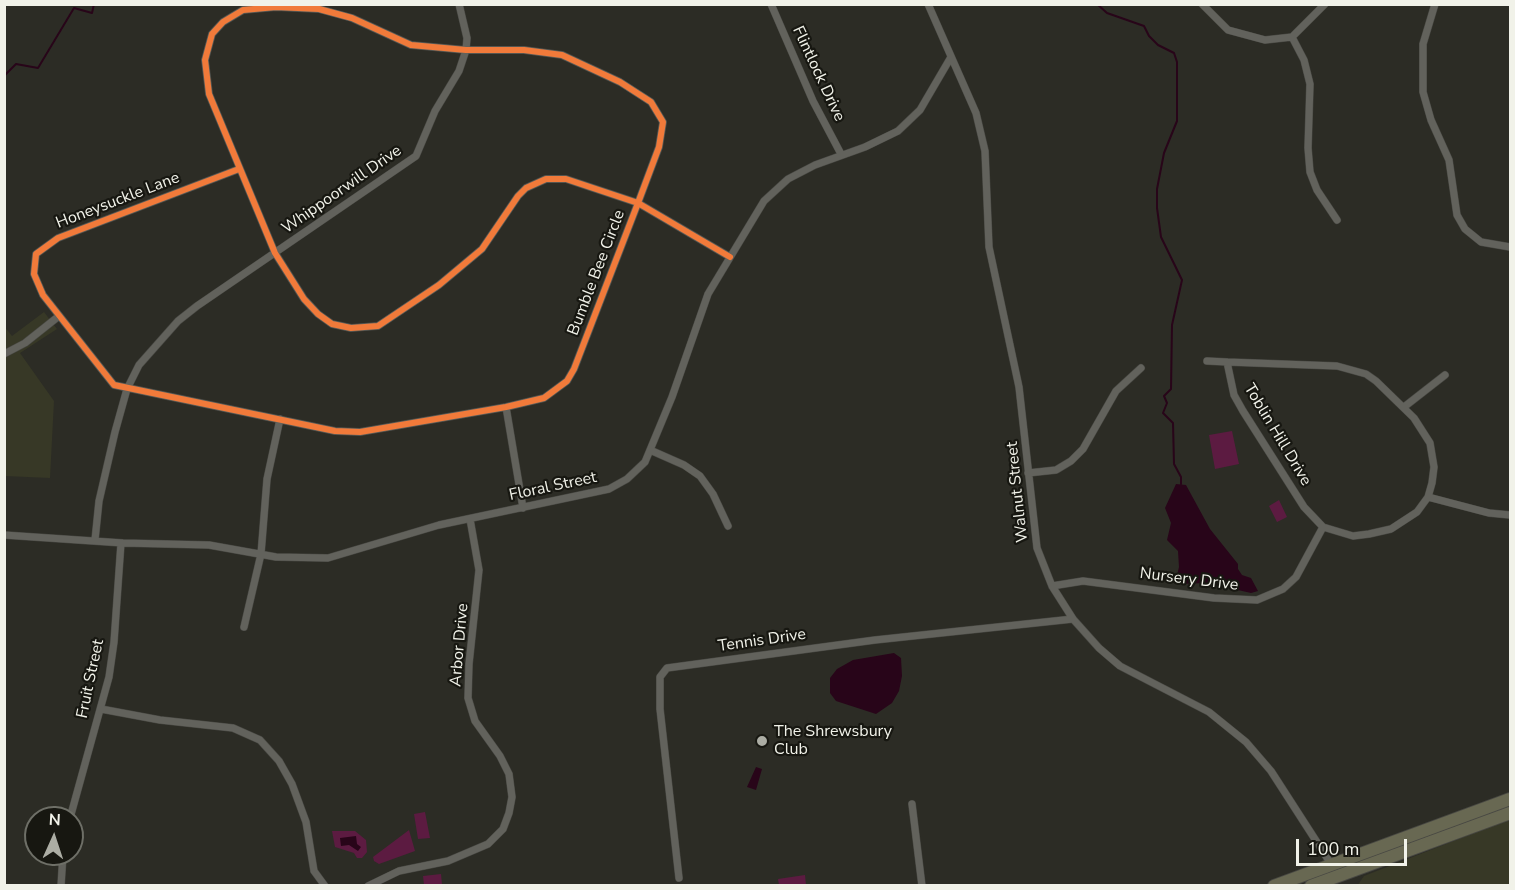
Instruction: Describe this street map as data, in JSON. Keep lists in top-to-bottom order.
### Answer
{
  "streets": {
    "street": [
      "Flintlock Drive",
      "Whippoorwill Drive",
      "Honeysuckle Lane",
      "Bumble Bee Circle",
      "Toblin Hill Drive",
      "Floral Street",
      "Walnut Street",
      "Nursery Drive",
      "Tennis Drive",
      "Arbor Drive",
      "Fruit Street"
    ]
  },
  "crossings": [
    ["Flintlock Drive", "Floral Street"],
    ["Whippoorwill Drive", "Honeysuckle Lane"],
    ["Whippoorwill Drive", "Bumble Bee Circle"],
    ["Whippoorwill Drive", "Floral Street"],
    ["Honeysuckle Lane", "Bumble Bee Circle"],
    ["Bumble Bee Circle", "Floral Street"],
    ["Toblin Hill Drive", "Nursery Drive"],
    ["Floral Street", "Walnut Street"],
    ["Floral Street", "Arbor Drive"],
    ["Floral Street", "Fruit Street"],
    ["Walnut Street", "Nursery Drive"],
    ["Walnut Street", "Tennis Drive"]
  ],
  "places": ["The Shrewsbury Club"],
  "scale_bar": "100 m",
  "north": "top"
}
